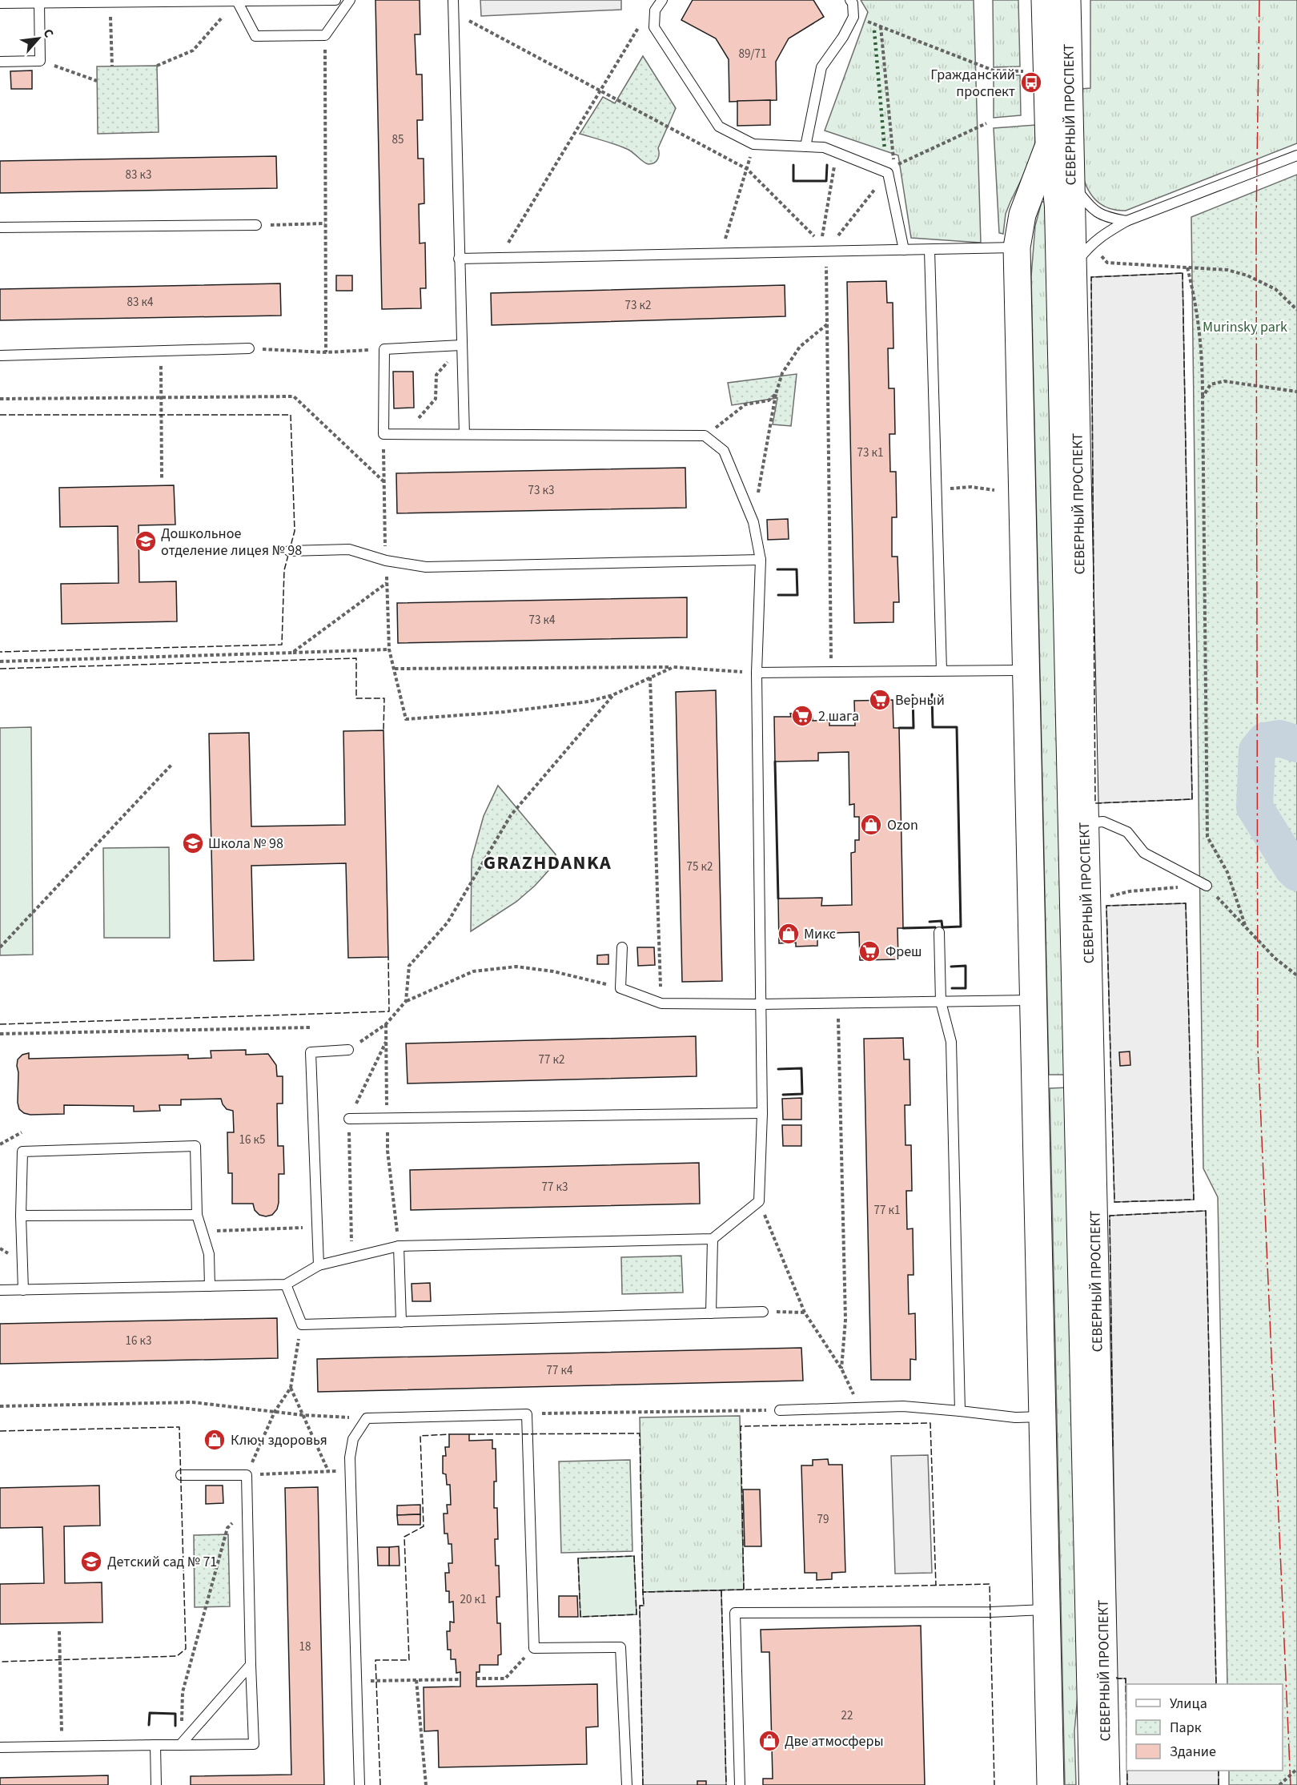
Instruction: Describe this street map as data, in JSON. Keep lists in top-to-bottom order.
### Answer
{
  "streets": {
    "main road": ["СЕВЕРНЫЙ ПРОСПЕКТ"]
  },
  "districts": ["GRAZHDANKA"],
  "parks": ["Murinsky park"],
  "places": {
    "bus stop": ["Гражданский проспект"],
    "school or university": ["Дошкольное отделение лицея № 98", "Школа № 98", "Детский сад № 71"],
    "supermarket": ["Верный", "2 шага", "Фреш"],
    "shop": [
      "Ozon",
      "Микс",
      "Ключ здоровья",
      "Две атмосферы"
    ]
  },
  "house_numbers": [
    "89/71",
    "85",
    "83 к3",
    "83 к4",
    "73 к2",
    "73 к1",
    "73 к3",
    "73 к4",
    "75 к2",
    "77 к2",
    "16 к5",
    "77 к3",
    "77 к1",
    "16 к3",
    "77 к4",
    "79",
    "20 к1",
    "18",
    "22"
  ],
  "legend": ["Улица", "Парк", "Здание"],
  "north": "top right"
}
